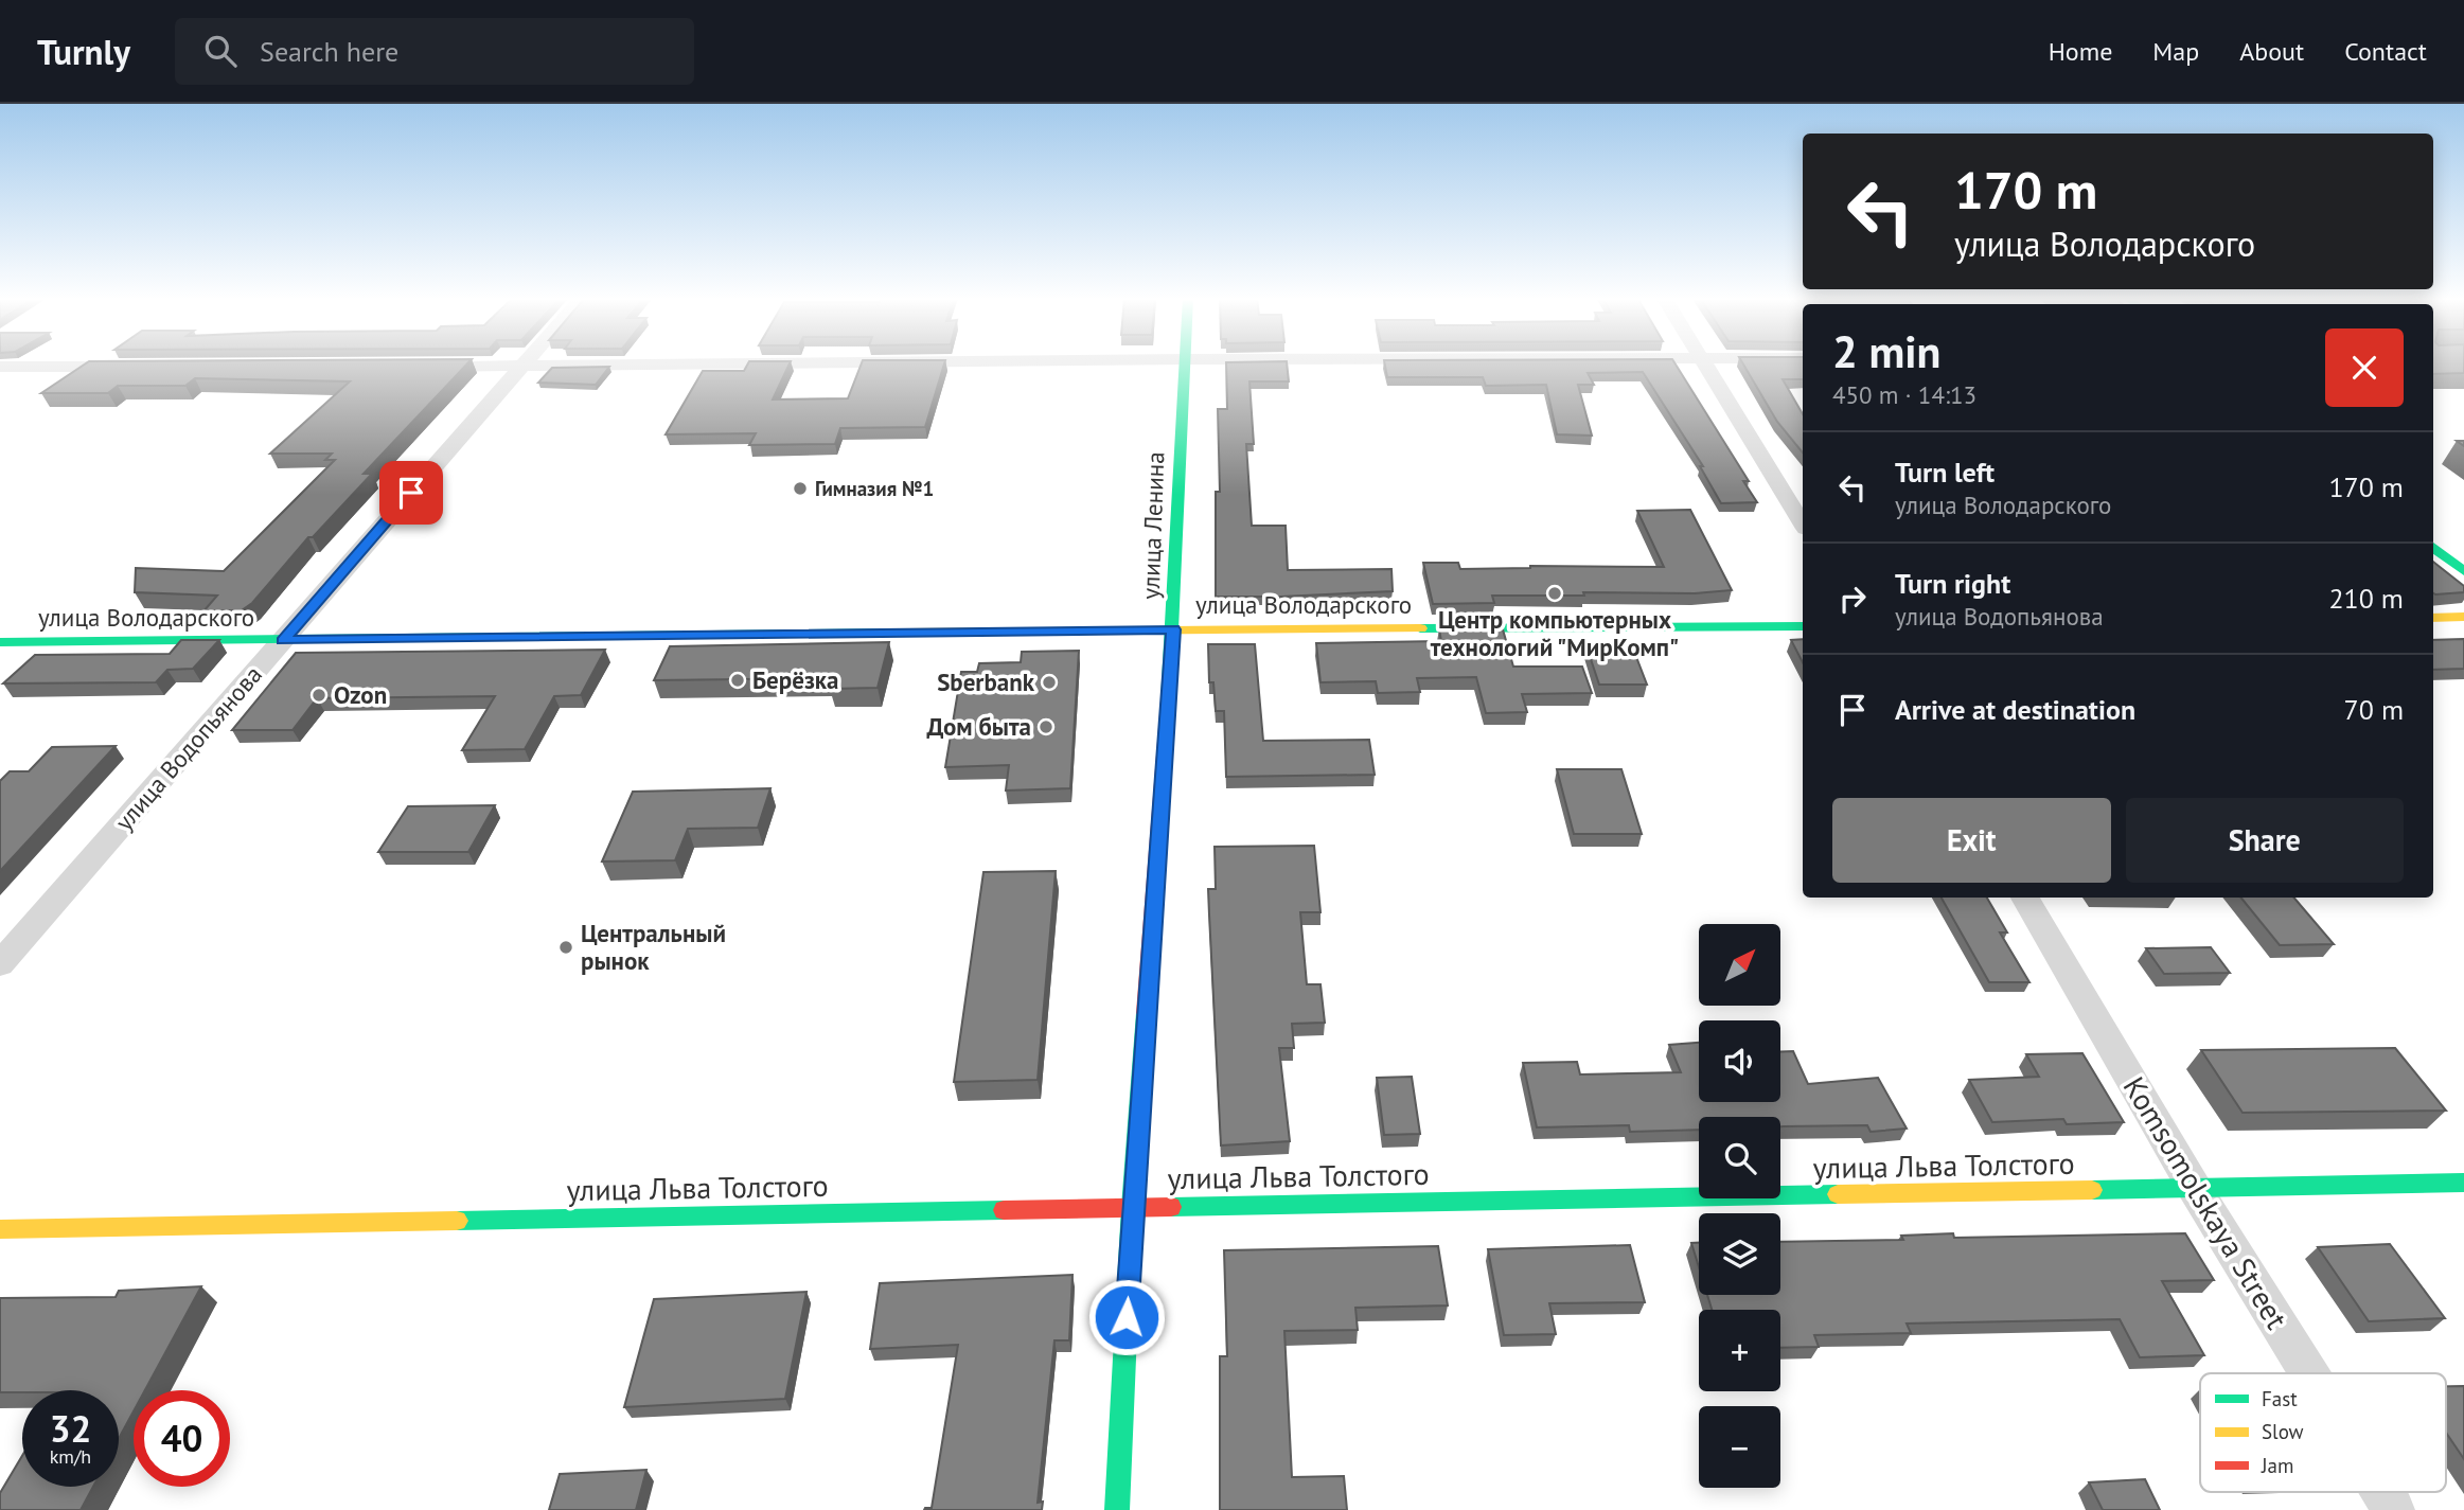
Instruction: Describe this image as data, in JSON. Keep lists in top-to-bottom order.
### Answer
{
  "streets": {
    "street": [
      "улица Ленина",
      "улица Володарского",
      "улица Водопьянова",
      "улица Льва Толстого",
      "Komsomolskaya Street"
    ]
  },
  "crossings": [
    ["улица Ленина", "улица Володарского"],
    ["улица Ленина", "улица Льва Толстого"],
    ["улица Володарского", "улица Водопьянова"],
    ["улица Льва Толстого", "Komsomolskaya Street"]
  ],
  "places": [
    "Гимназия №1",
    "Центр компьютерных технологий \"МирКомп\"",
    "Берёзка",
    "Sberbank",
    "Ozon",
    "Дом быта",
    "Центральный рынок"
  ],
  "legend": ["Fast", "Slow", "Jam"],
  "north": "top right",
  "page": {
    "header": "Turnly",
    "search": "Search here",
    "nav": [
      "Home",
      "Map",
      "About",
      "Contact"
    ],
    "turn": ["170 m", "улица Володарского"],
    "heading": ["2 min", "450 m · 14:13"],
    "list": [
      {
        "name": "Turn left",
        "note": "улица Володарского",
        "value": "170 m"
      },
      {
        "name": "Turn right",
        "note": "улица Водопьянова",
        "value": "210 m"
      },
      {
        "name": "Arrive at destination",
        "value": "70 m"
      }
    ],
    "buttons": ["Exit", "Share"],
    "map_buttons": ["+", "−"],
    "speed": "32 km/h",
    "limit": "40"
  }
}
